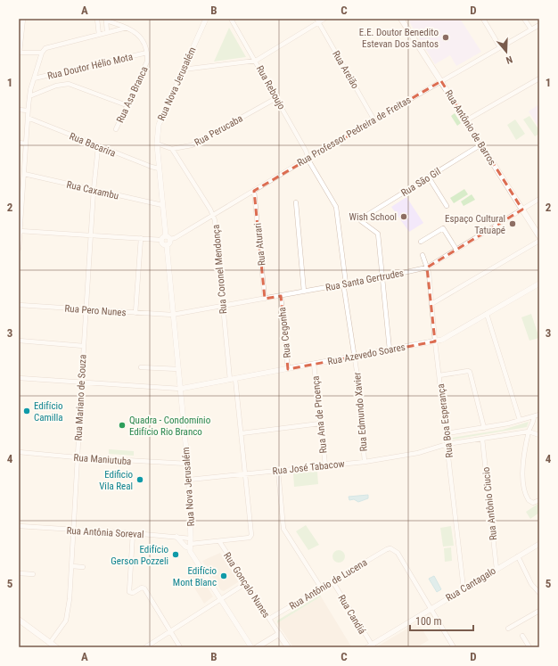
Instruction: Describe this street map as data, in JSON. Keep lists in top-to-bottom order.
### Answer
{
  "streets": {
    "main road": ["Rua Antônio de Barros", "Rua Gonçalo Nunes"],
    "street": [
      "Rua Doutor Hélio Mota",
      "Rua Areião",
      "Rua Nova Jerusalém",
      "Rua Reboujo",
      "Rua Asa Branca",
      "Rua Perucaba",
      "Rua Professor Pedreira de Freitas",
      "Rua Bacarira",
      "Rua São Gil",
      "Rua Caxambu",
      "Rua Aturari",
      "Rua Coronel Mendonça",
      "Rua Santa Gertrudes",
      "Rua Pero Nunes",
      "Rua Cegonha",
      "Rua Azevedo Soares",
      "Rua Mariano de Souza",
      "Rua Edmundo Xavier",
      "Rua Ana de Proença",
      "Rua Boa Esperança",
      "Rua Maniutuba",
      "Rua José Tabacow",
      "Rua Antônio Ciucio",
      "Rua Antônia Soreval",
      "Rua Antônio de Lucena",
      "Rua Cantagalo",
      "Rua Candiá"
    ]
  },
  "crossings": [
    ["Rua Doutor Hélio Mota", "Rua Asa Branca"],
    ["Rua Areião", "Rua Professor Pedreira de Freitas"],
    ["Rua Nova Jerusalém", "Rua Professor Pedreira de Freitas"],
    ["Rua Nova Jerusalém", "Rua Bacarira"],
    ["Rua Nova Jerusalém", "Rua Caxambu"],
    ["Rua Nova Jerusalém", "Rua Coronel Mendonça"],
    ["Rua Nova Jerusalém", "Rua Santa Gertrudes"],
    ["Rua Nova Jerusalém", "Rua Pero Nunes"],
    ["Rua Nova Jerusalém", "Rua Azevedo Soares"],
    ["Rua Nova Jerusalém", "Rua Maniutuba"],
    ["Rua Nova Jerusalém", "Rua José Tabacow"],
    ["Rua Nova Jerusalém", "Rua Antônia Soreval"],
    ["Rua Reboujo", "Rua Perucaba"],
    ["Rua Reboujo", "Rua Professor Pedreira de Freitas"],
    ["Rua Reboujo", "Rua Edmundo Xavier"],
    ["Rua Antônio de Barros", "Rua Professor Pedreira de Freitas"],
    ["Rua Antônio de Barros", "Rua São Gil"],
    ["Rua Antônio de Barros", "Rua Santa Gertrudes"],
    ["Rua Perucaba", "Rua Coronel Mendonça"],
    ["Rua Professor Pedreira de Freitas", "Rua Aturari"],
    ["Rua Professor Pedreira de Freitas", "Rua Coronel Mendonça"],
    ["Rua Professor Pedreira de Freitas", "Rua Mariano de Souza"],
    ["Rua Professor Pedreira de Freitas", "Rua Edmundo Xavier"],
    ["Rua Bacarira", "Rua Mariano de Souza"],
    ["Rua São Gil", "Rua Santa Gertrudes"],
    ["Rua Caxambu", "Rua Mariano de Souza"],
    ["Rua Aturari", "Rua Santa Gertrudes"],
    ["Rua Coronel Mendonça", "Rua Santa Gertrudes"],
    ["Rua Coronel Mendonça", "Rua Azevedo Soares"],
    ["Rua Coronel Mendonça", "Rua José Tabacow"],
    ["Rua Coronel Mendonça", "Rua Antônia Soreval"],
    ["Rua Coronel Mendonça", "Rua Gonçalo Nunes"],
    ["Rua Santa Gertrudes", "Rua Pero Nunes"],
    ["Rua Santa Gertrudes", "Rua Cegonha"],
    ["Rua Santa Gertrudes", "Rua Edmundo Xavier"],
    ["Rua Santa Gertrudes", "Rua Boa Esperança"],
    ["Rua Pero Nunes", "Rua Mariano de Souza"],
    ["Rua Cegonha", "Rua Azevedo Soares"],
    ["Rua Azevedo Soares", "Rua Edmundo Xavier"],
    ["Rua Azevedo Soares", "Rua Ana de Proença"],
    ["Rua Azevedo Soares", "Rua Boa Esperança"],
    ["Rua Mariano de Souza", "Rua Maniutuba"],
    ["Rua Mariano de Souza", "Rua Antônia Soreval"],
    ["Rua Edmundo Xavier", "Rua José Tabacow"],
    ["Rua Ana de Proença", "Rua José Tabacow"],
    ["Rua Boa Esperança", "Rua José Tabacow"],
    ["Rua Boa Esperança", "Rua Cantagalo"],
    ["Rua José Tabacow", "Rua Antônio Ciucio"],
    ["Rua Antônio Ciucio", "Rua Cantagalo"],
    ["Rua Antônio de Lucena", "Rua Cantagalo"],
    ["Rua Antônio de Lucena", "Rua Gonçalo Nunes"],
    ["Rua Antônio de Lucena", "Rua Candiá"],
    ["Rua Cantagalo", "Rua Candiá"]
  ],
  "places": [
    "E.E. Doutor Benedito Estevan Dos Santos",
    "Wish School",
    "Espaço Cultural Tatuapé",
    "Edifício Camilla",
    "Quadra - Condomínio Edifício Rio Branco",
    "Edificio Vila Real",
    "Edifício Gerson Pozzeli",
    "Edifício Mont Blanc"
  ],
  "scale_bar": "100 m",
  "north": "bottom",
  "grid": {
    "columns": [
      "A",
      "B",
      "C",
      "D"
    ],
    "rows": [
      "1",
      "2",
      "3",
      "4",
      "5"
    ]
  }
}
